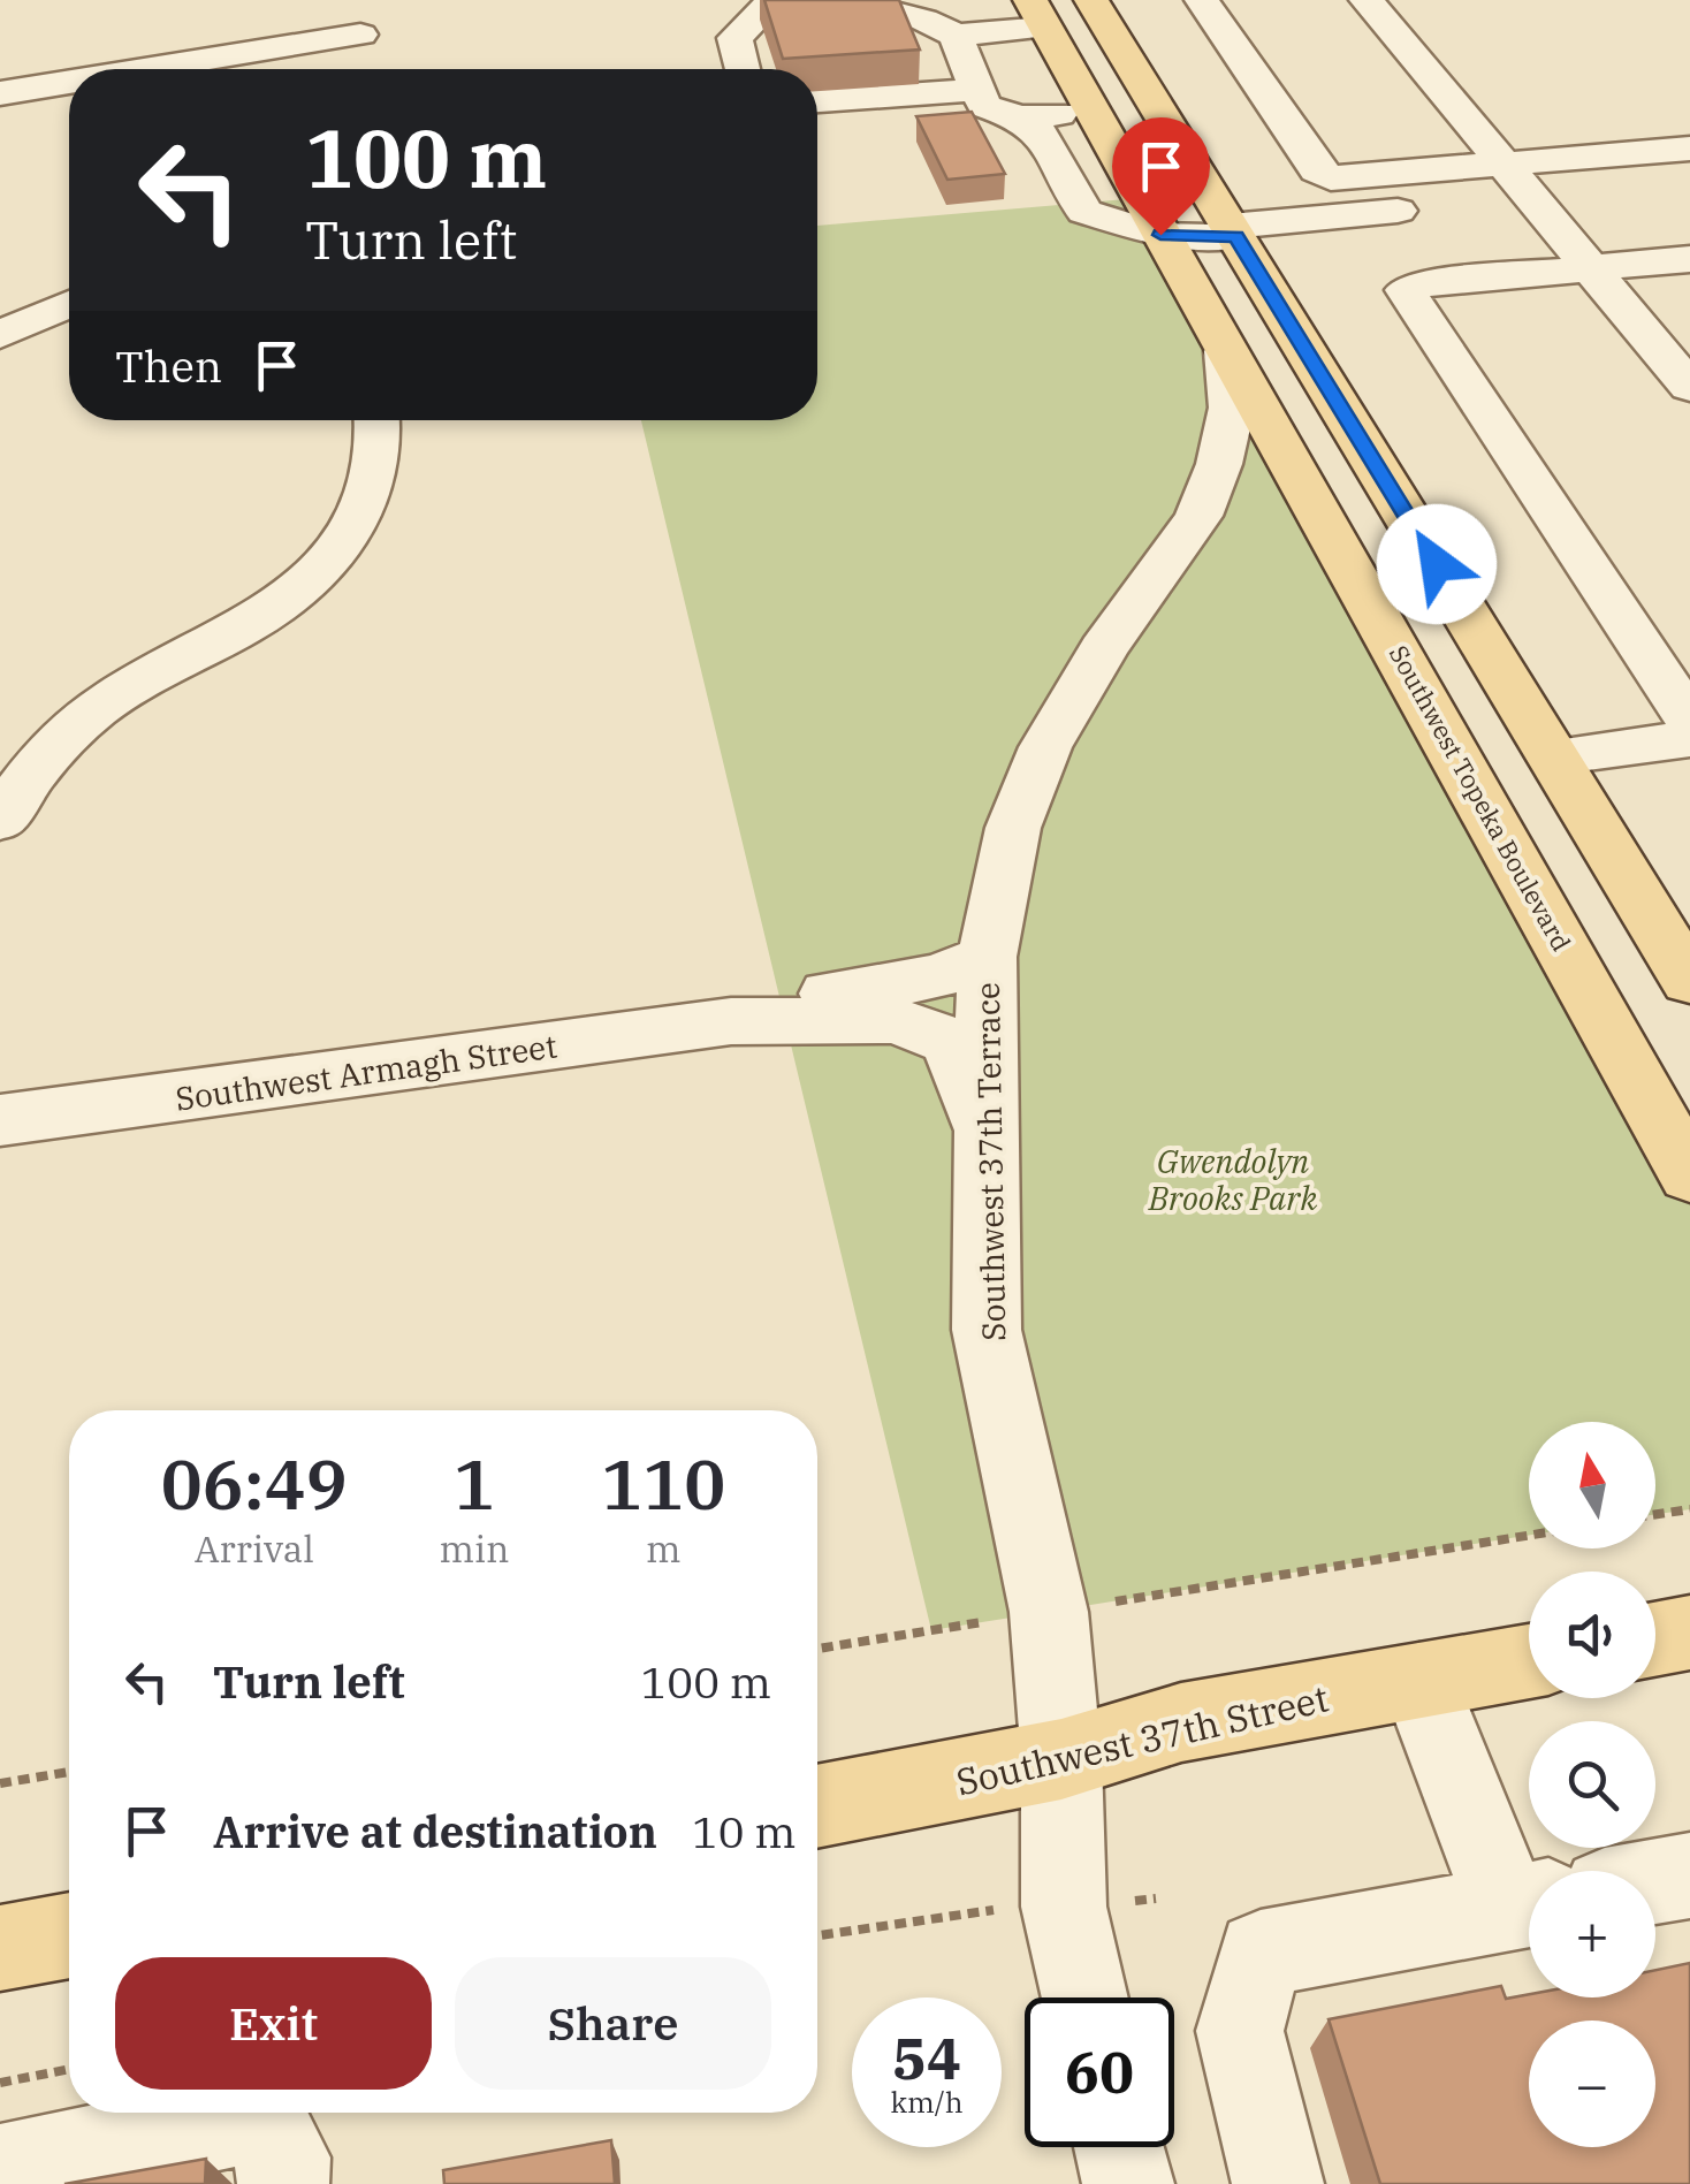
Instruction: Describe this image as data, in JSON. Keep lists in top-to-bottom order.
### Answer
{
  "streets": {
    "main road": ["Southwest Topeka Boulevard", "Southwest 37th Street"],
    "street": ["Southwest Armagh Street", "Southwest 37th Terrace"]
  },
  "crossings": [
    ["Southwest Topeka Boulevard", "Southwest 37th Terrace"],
    ["Southwest Armagh Street", "Southwest 37th Terrace"],
    ["Southwest 37th Terrace", "Southwest 37th Street"]
  ],
  "parks": ["Gwendolyn Brooks Park"],
  "north": "top",
  "page": {
    "turn": ["100 m", "Turn left"],
    "then": "Then",
    "eta": [
      "06:49",
      "Arrival",
      "1",
      "min",
      "110",
      "m"
    ],
    "map_buttons": ["+", "−"],
    "list": [
      {
        "name": "Turn left",
        "value": "100 m"
      },
      {
        "name": "Arrive at destination",
        "value": "10 m"
      }
    ],
    "buttons": ["Exit", "Share"],
    "speed": "54 km/h",
    "limit": "60"
  }
}
